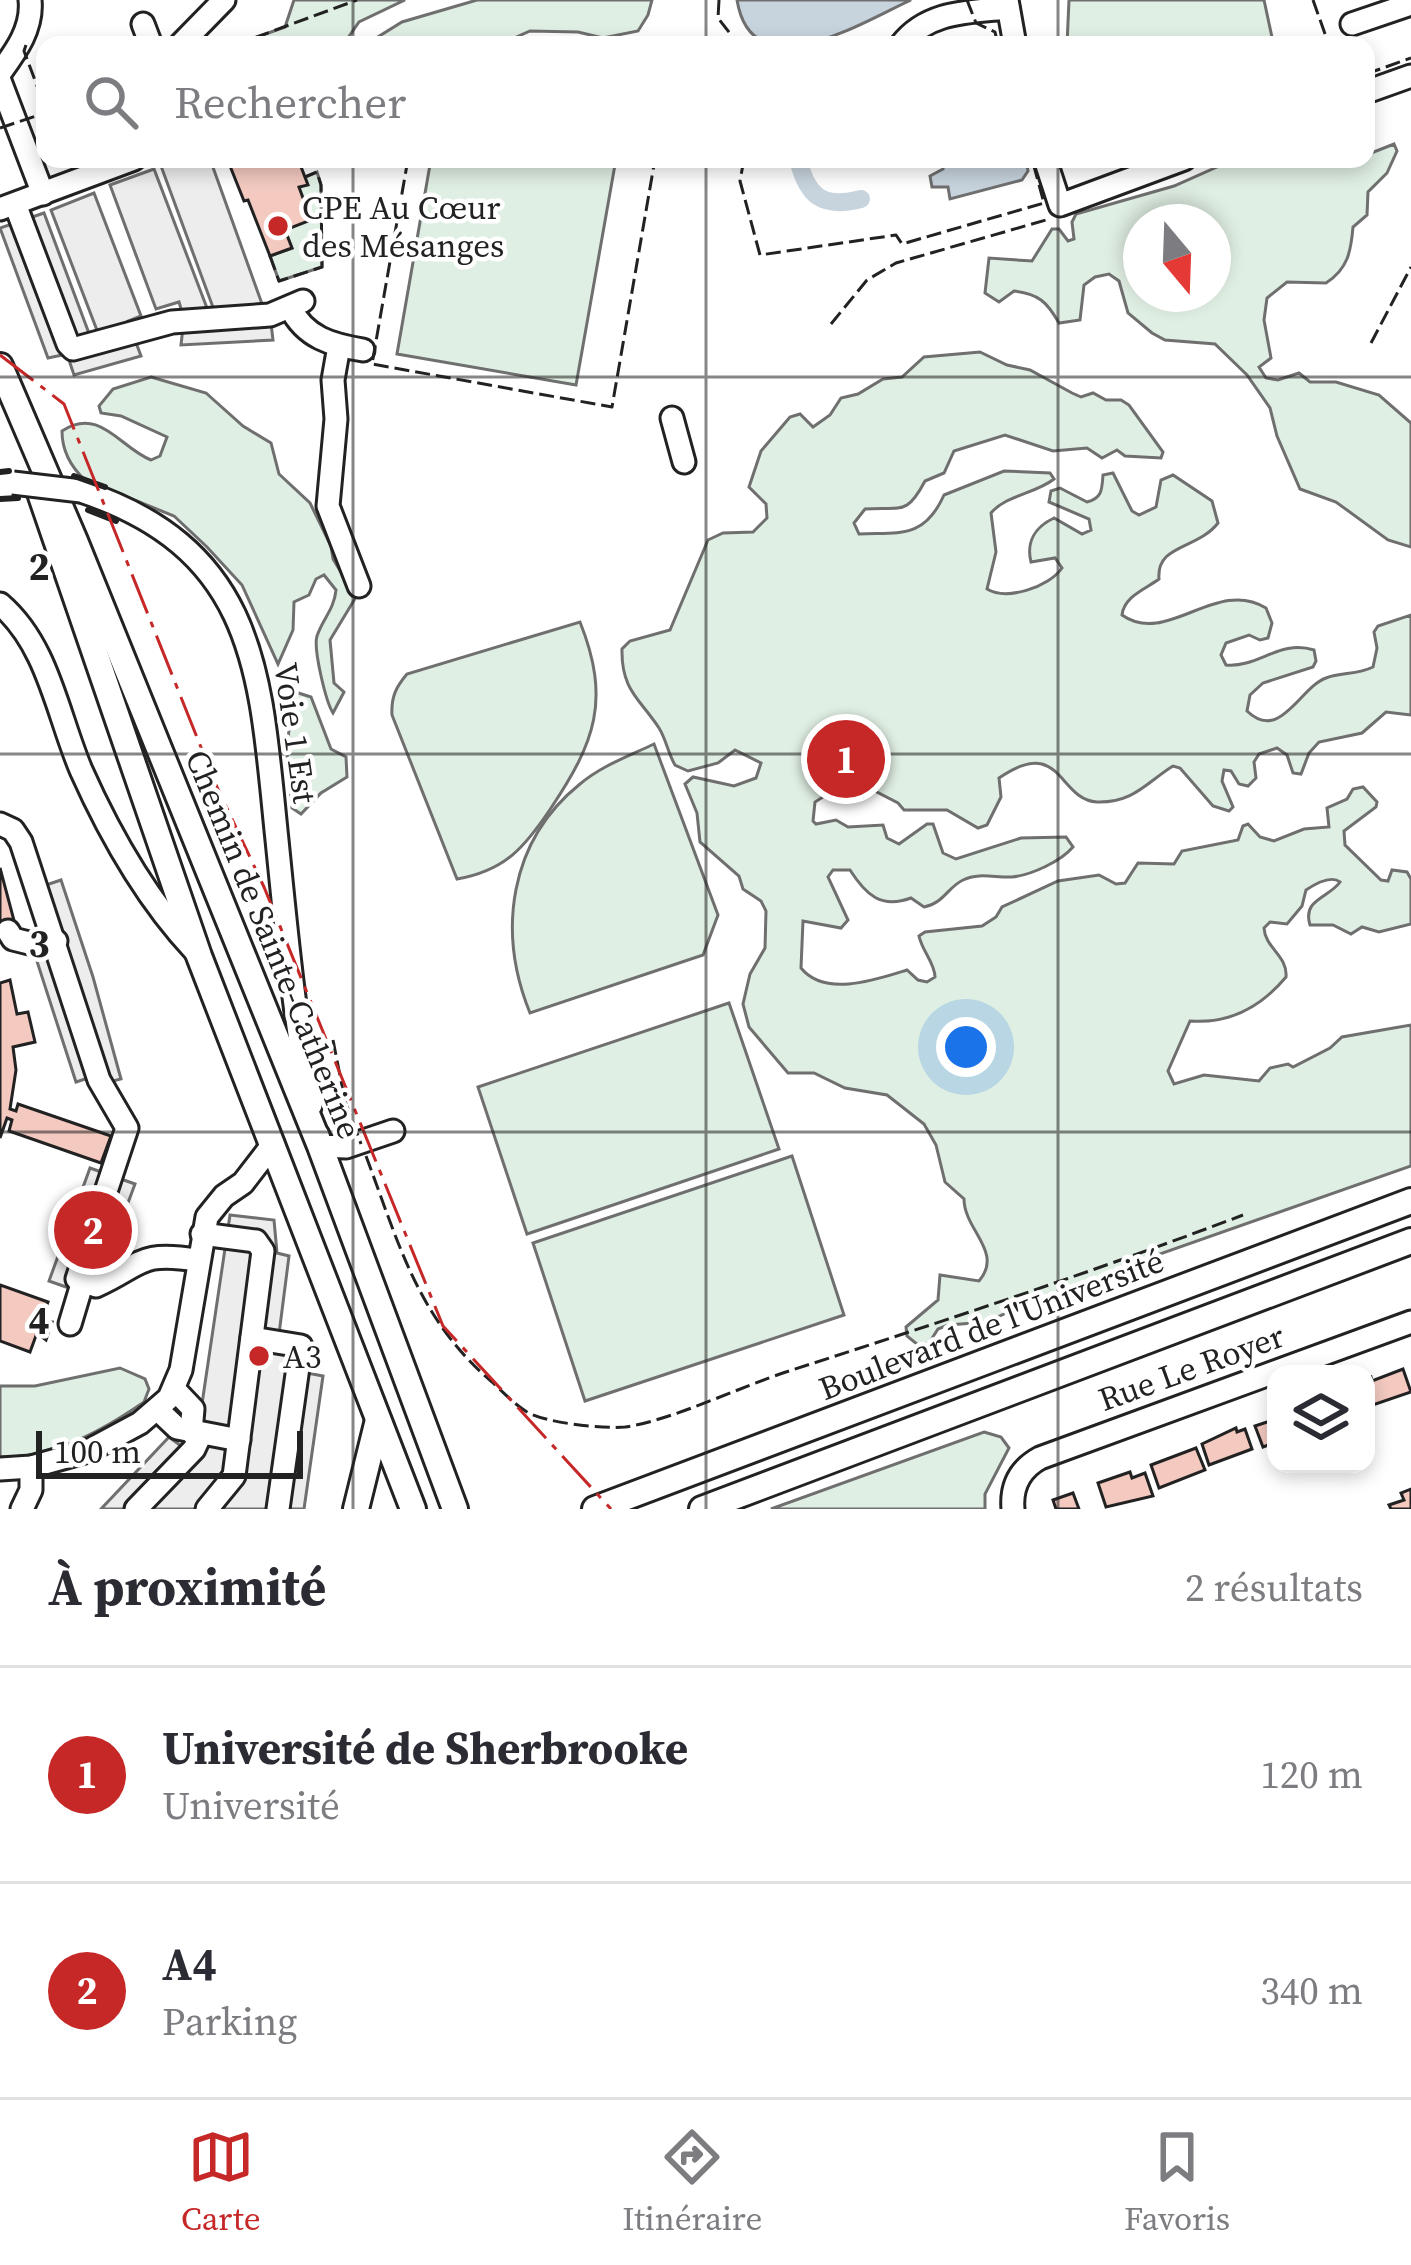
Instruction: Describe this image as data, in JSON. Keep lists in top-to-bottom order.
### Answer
{
  "streets": {
    "main road": ["Chemin de Sainte-Catherine", "Boulevard de l'Université"],
    "street": ["Voie 1 Est", "Rue Le Royer"]
  },
  "crossings": [
    ["Voie 1 Est", "Chemin de Sainte-Catherine"]
  ],
  "places": ["CPE Au Cœur des Mésanges", "A3"],
  "scale_bar": "100 m",
  "north": "bottom",
  "page": {
    "search": "Rechercher",
    "pins": ["1", "2"],
    "scale": "100 m",
    "heading": ["À proximité", "2 résultats"],
    "list": [
      {
        "mark": "1",
        "name": "Université de Sherbrooke",
        "note": "Université",
        "value": "120 m"
      },
      {
        "mark": "2",
        "name": "A4",
        "note": "Parking",
        "value": "340 m"
      }
    ],
    "nav": ["Carte", "Itinéraire", "Favoris"]
  },
  "grid": {
    "rows": ["2", "3", "4"]
  }
}
